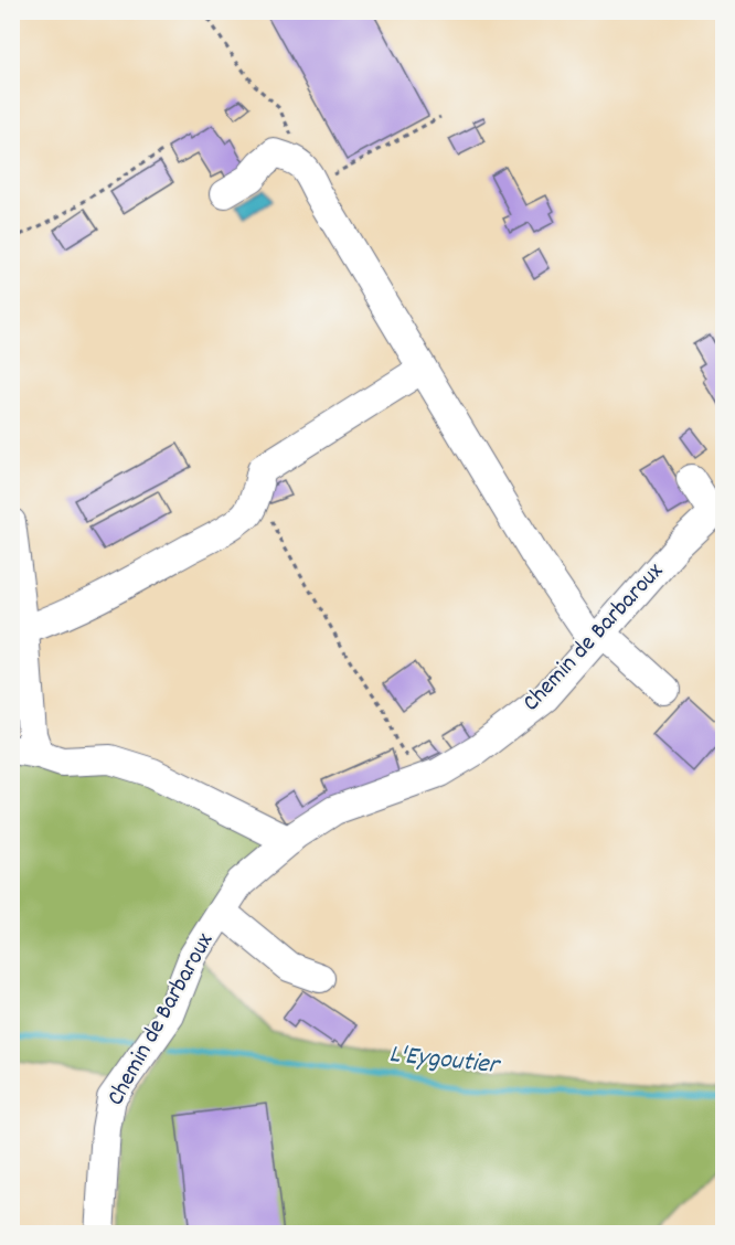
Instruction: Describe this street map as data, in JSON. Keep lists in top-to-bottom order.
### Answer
{
  "streets": {
    "street": ["Chemin de Barbaroux"]
  },
  "water": ["L'Eygoutier"]
}
